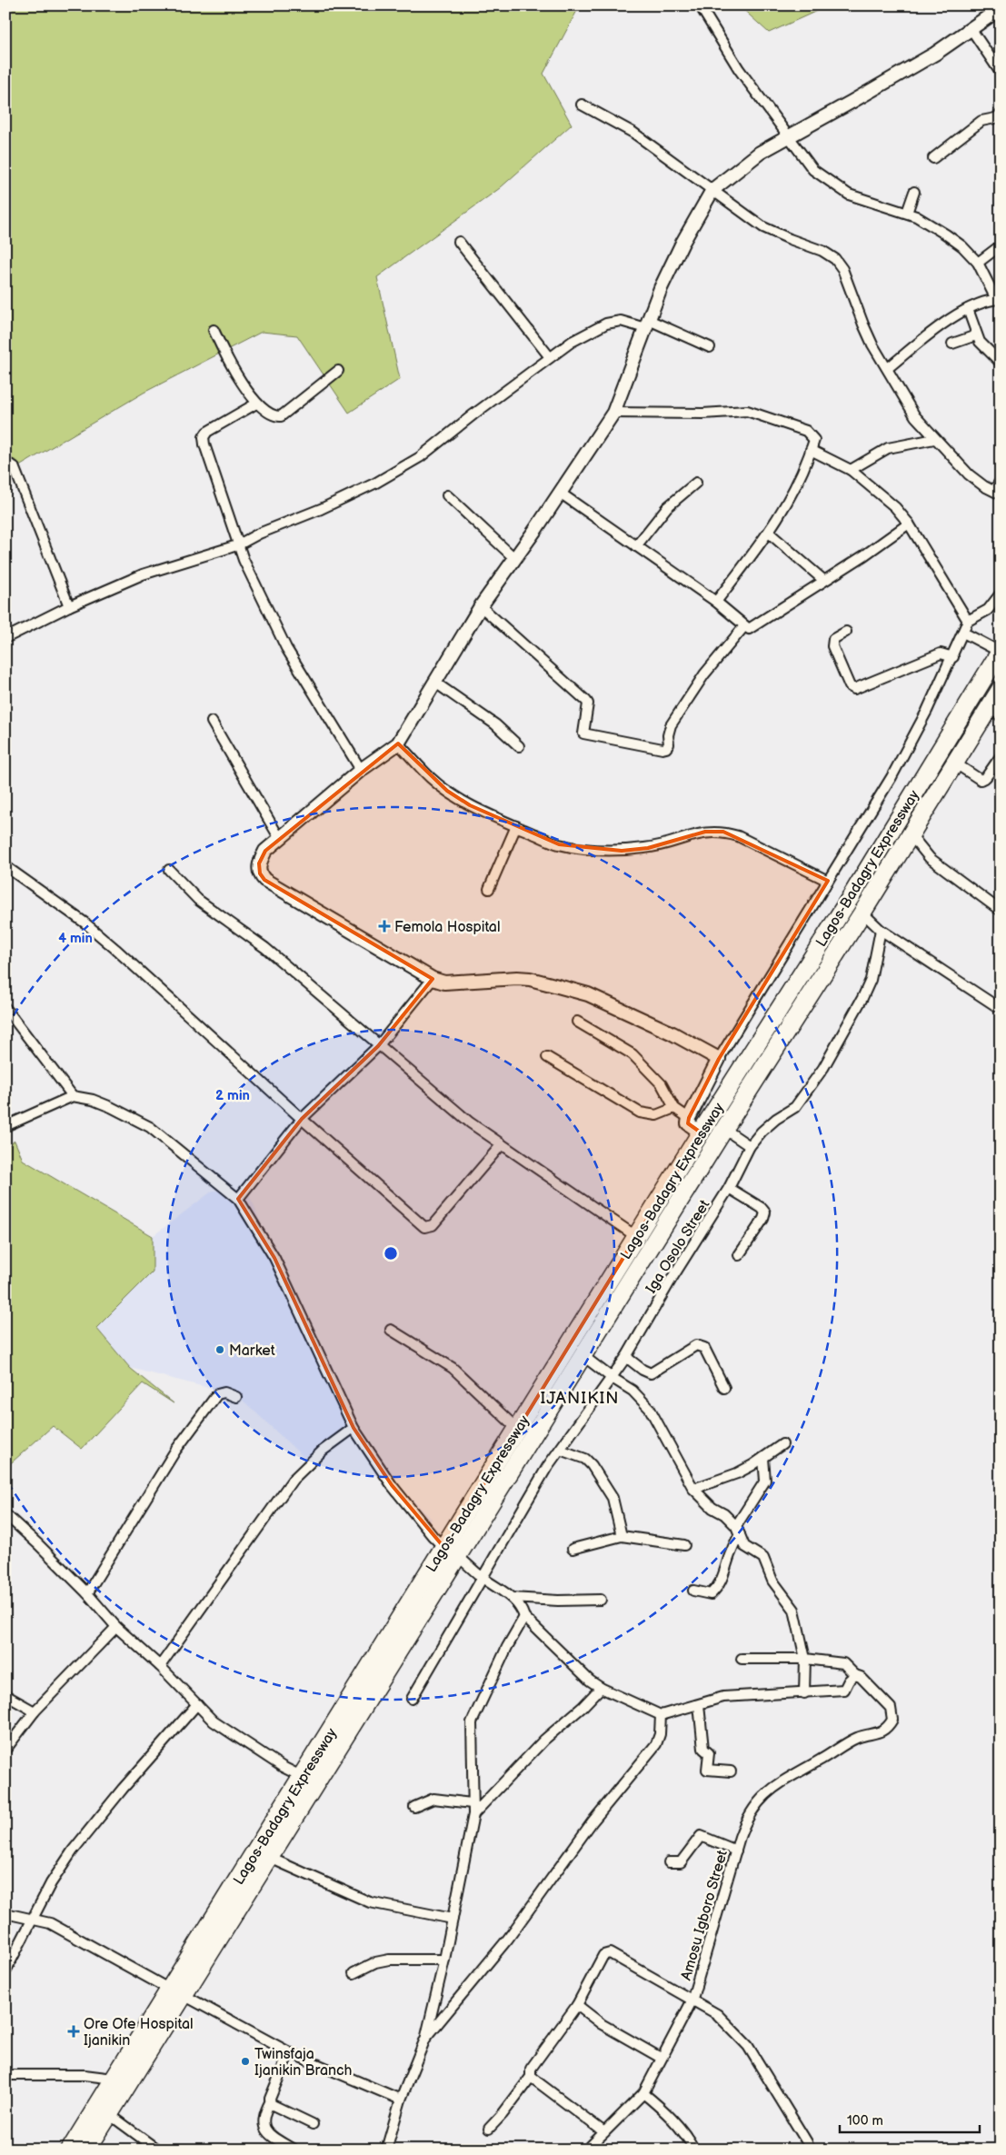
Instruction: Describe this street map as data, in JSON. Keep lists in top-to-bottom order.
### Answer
{
  "streets": {
    "highway": ["Lagos-Badagry Expressway"],
    "street": ["Iga Osolo Street", "Amosu Igboro Street"]
  },
  "districts": ["IJANIKIN"],
  "places": {
    "health": ["Femola Hospital", "Ore Ofe Hospital Ijanikin"],
    "other": ["Market", "Twinsfaja Ijanikin Branch"]
  },
  "scale_bar": "100 m",
  "rings": ["4 min", "2 min"]
}
